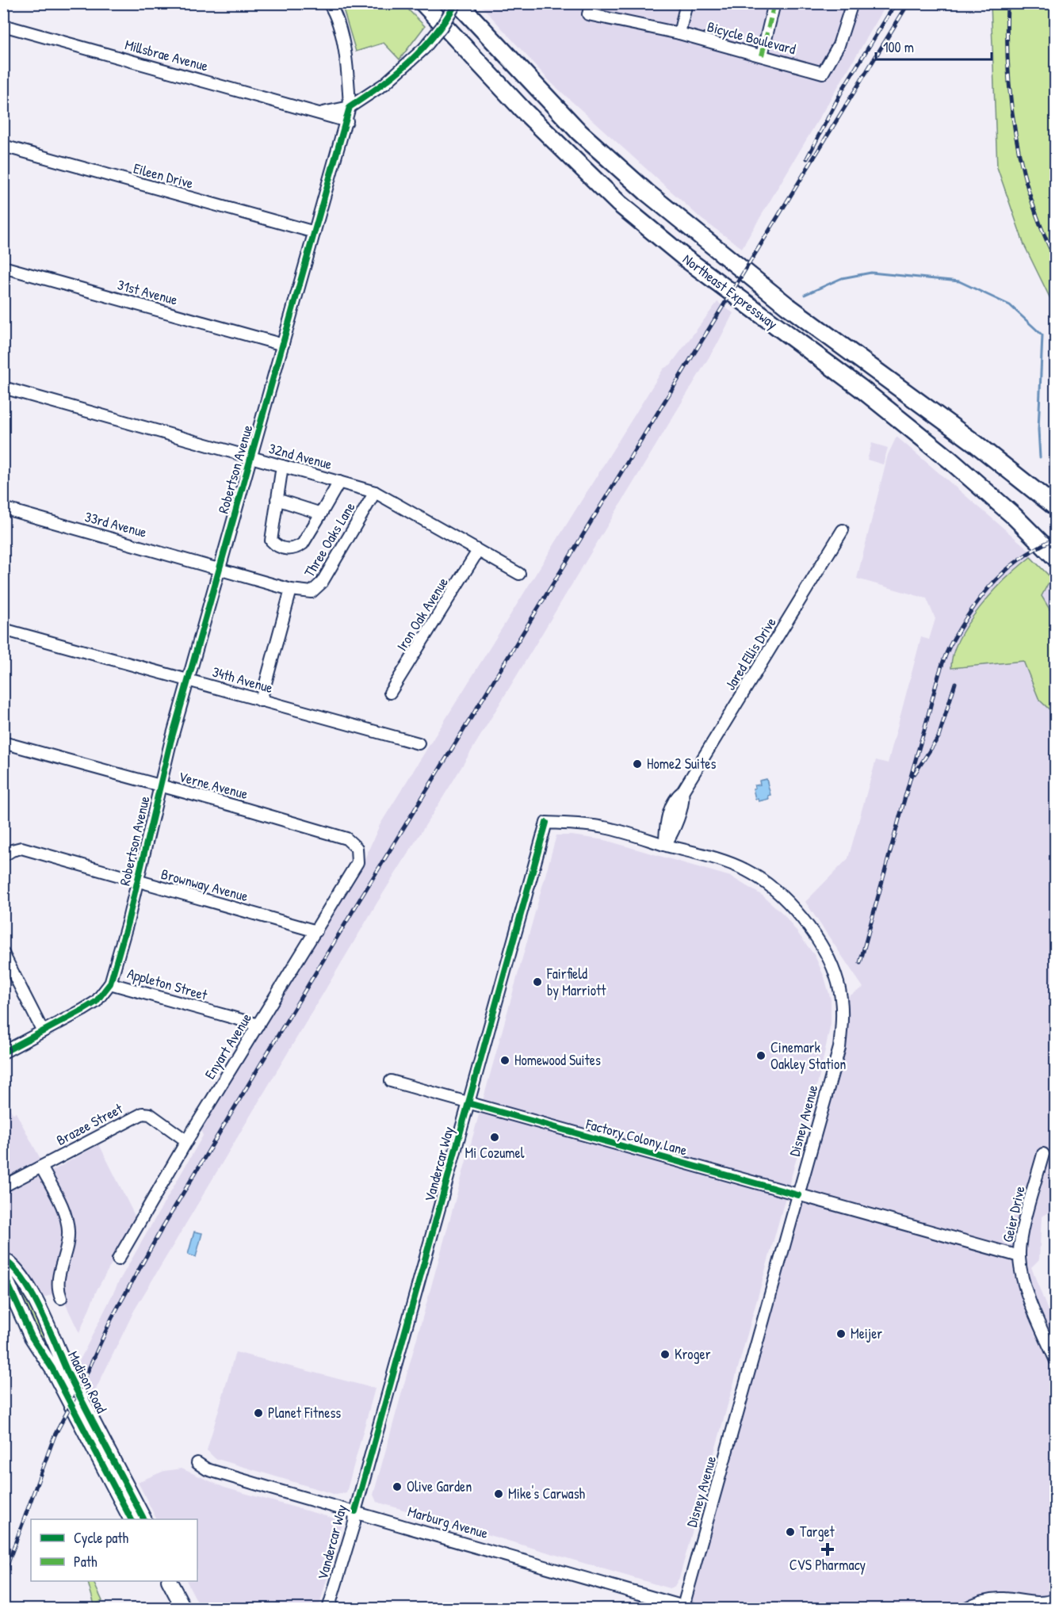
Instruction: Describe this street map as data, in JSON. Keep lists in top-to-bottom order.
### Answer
{
  "streets": {
    "highway": ["Northeast Expressway"],
    "main road": ["Madison Road"],
    "street": [
      "Bicycle Boulevard",
      "Millsbrae Avenue",
      "Eileen Drive",
      "31st Avenue",
      "32nd Avenue",
      "Robertson Avenue",
      "33rd Avenue",
      "Three Oaks Lane",
      "Iron Oak Avenue",
      "Jared Ellis Drive",
      "34th Avenue",
      "Verne Avenue",
      "Brownway Avenue",
      "Appleton Street",
      "Enyart Avenue",
      "Disney Avenue",
      "Brazee Street",
      "Factory Colony Lane",
      "Vandercar Way",
      "Geier Drive",
      "Marburg Avenue"
    ]
  },
  "crossings": [
    ["Millsbrae Avenue", "Robertson Avenue"],
    ["Eileen Drive", "Robertson Avenue"],
    ["31st Avenue", "Robertson Avenue"],
    ["32nd Avenue", "Robertson Avenue"],
    ["32nd Avenue", "Three Oaks Lane"],
    ["32nd Avenue", "Iron Oak Avenue"],
    ["Robertson Avenue", "33rd Avenue"],
    ["Robertson Avenue", "Three Oaks Lane"],
    ["Robertson Avenue", "34th Avenue"],
    ["Robertson Avenue", "Verne Avenue"],
    ["Robertson Avenue", "Brownway Avenue"],
    ["Robertson Avenue", "Appleton Street"],
    ["33rd Avenue", "Three Oaks Lane"],
    ["Jared Ellis Drive", "Disney Avenue"],
    ["Verne Avenue", "Enyart Avenue"],
    ["Brownway Avenue", "Enyart Avenue"],
    ["Appleton Street", "Enyart Avenue"],
    ["Enyart Avenue", "Brazee Street"],
    ["Disney Avenue", "Factory Colony Lane"],
    ["Disney Avenue", "Vandercar Way"],
    ["Disney Avenue", "Marburg Avenue"],
    ["Factory Colony Lane", "Vandercar Way"],
    ["Factory Colony Lane", "Geier Drive"],
    ["Vandercar Way", "Marburg Avenue"]
  ],
  "places": {
    "other": [
      "Home2 Suites",
      "Fairfield by Marriott",
      "Cinemark Oakley Station",
      "Homewood Suites",
      "Mi Cozumel",
      "Meijer",
      "Kroger",
      "Planet Fitness",
      "Olive Garden",
      "Mike's Carwash",
      "Target"
    ],
    "health": ["CVS Pharmacy"]
  },
  "legend": ["Cycle path", "Path"],
  "scale_bar": "100 m"
}
